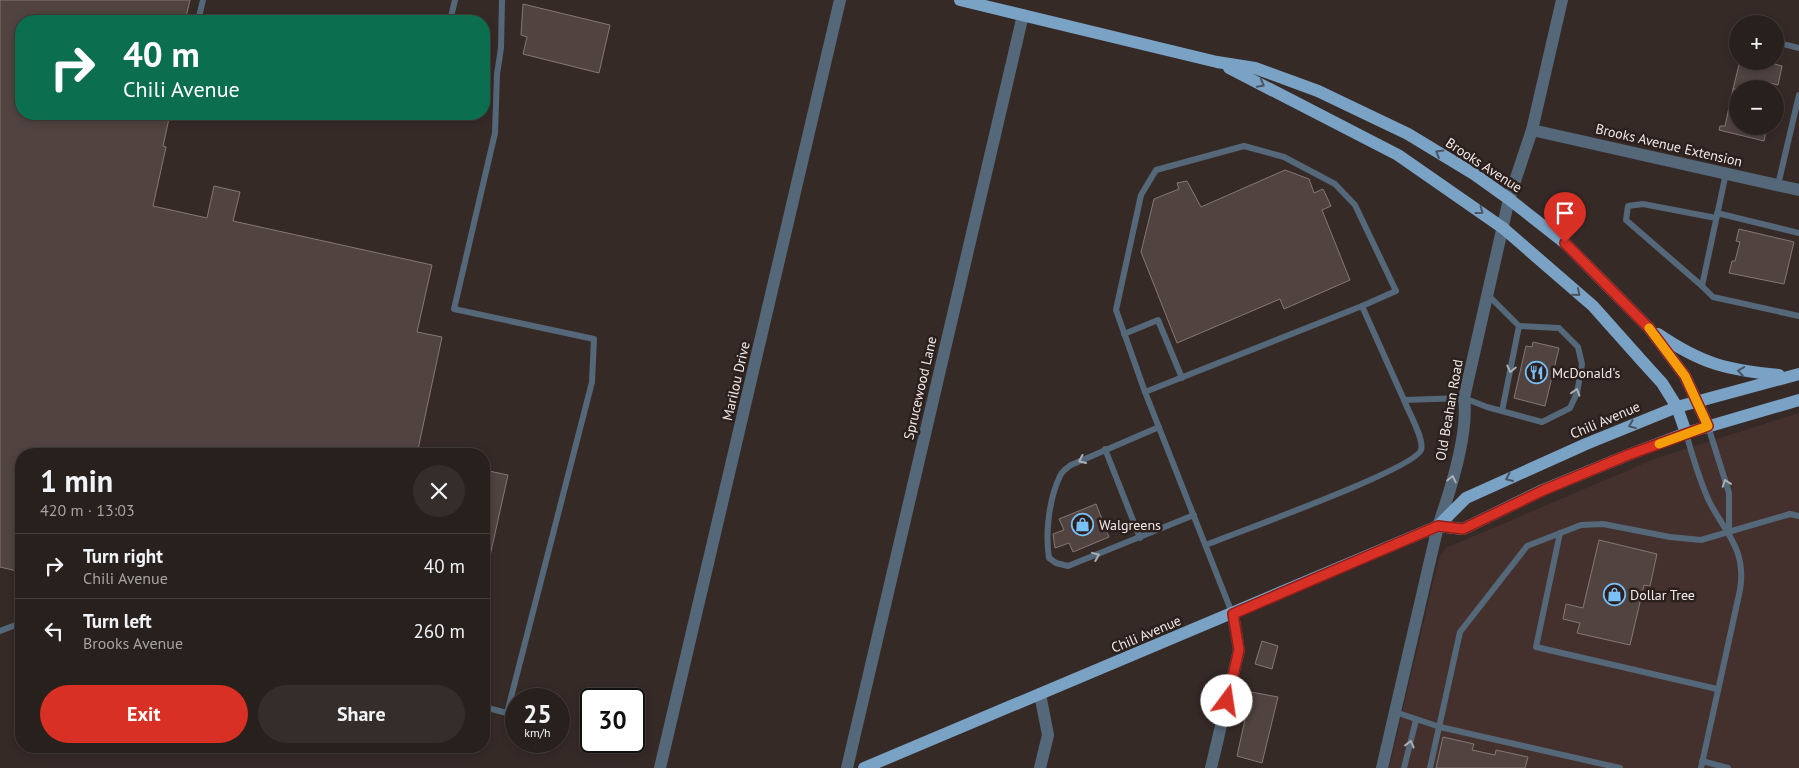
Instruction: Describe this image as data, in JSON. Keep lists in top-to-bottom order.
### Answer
{
  "streets": {
    "main road": ["Brooks Avenue", "Chili Avenue"],
    "street": [
      "Brooks Avenue Extension",
      "Marilou Drive",
      "Sprucewood Lane",
      "Old Beahan Road"
    ]
  },
  "crossings": [
    ["Brooks Avenue Extension", "Old Beahan Road"],
    ["Brooks Avenue", "Sprucewood Lane"],
    ["Brooks Avenue", "Old Beahan Road"],
    ["Brooks Avenue", "Chili Avenue"],
    ["Old Beahan Road", "Chili Avenue"]
  ],
  "places": {
    "restaurant": ["McDonald's"],
    "shop": ["Walgreens", "Dollar Tree"]
  },
  "page": {
    "map_buttons": ["+", "−"],
    "turn": ["40 m", "Chili Avenue"],
    "heading": ["1 min", "420 m · 13:03"],
    "list": [
      {
        "name": "Turn right",
        "note": "Chili Avenue",
        "value": "40 m"
      },
      {
        "name": "Turn left",
        "note": "Brooks Avenue",
        "value": "260 m"
      }
    ],
    "buttons": ["Exit", "Share"],
    "speed": "25 km/h",
    "limit": "30"
  }
}
